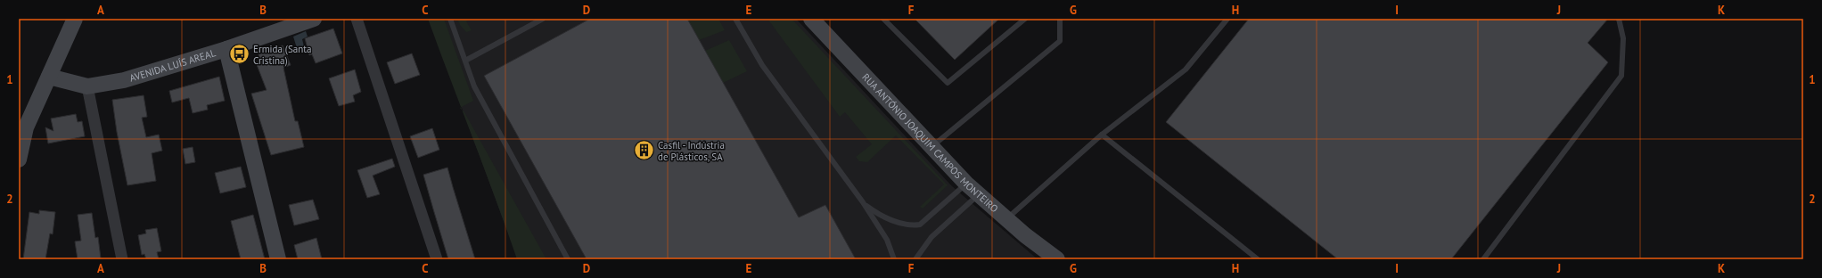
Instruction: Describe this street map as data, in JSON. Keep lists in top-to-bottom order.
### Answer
{
  "streets": {
    "street": ["AVENIDA LUÍS AREAL", "RUA ANTÓNIO JOAQUIM CAMPOS MONTEIRO"]
  },
  "places": {
    "bus stop": ["Ermida (Santa Cristina)"],
    "building": ["Casfil - Indústria de Plásticos, SA"]
  },
  "grid": {
    "columns": [
      "A",
      "B",
      "C",
      "D",
      "E",
      "F",
      "G",
      "H",
      "I",
      "J",
      "K"
    ],
    "rows": ["1", "2"]
  }
}
